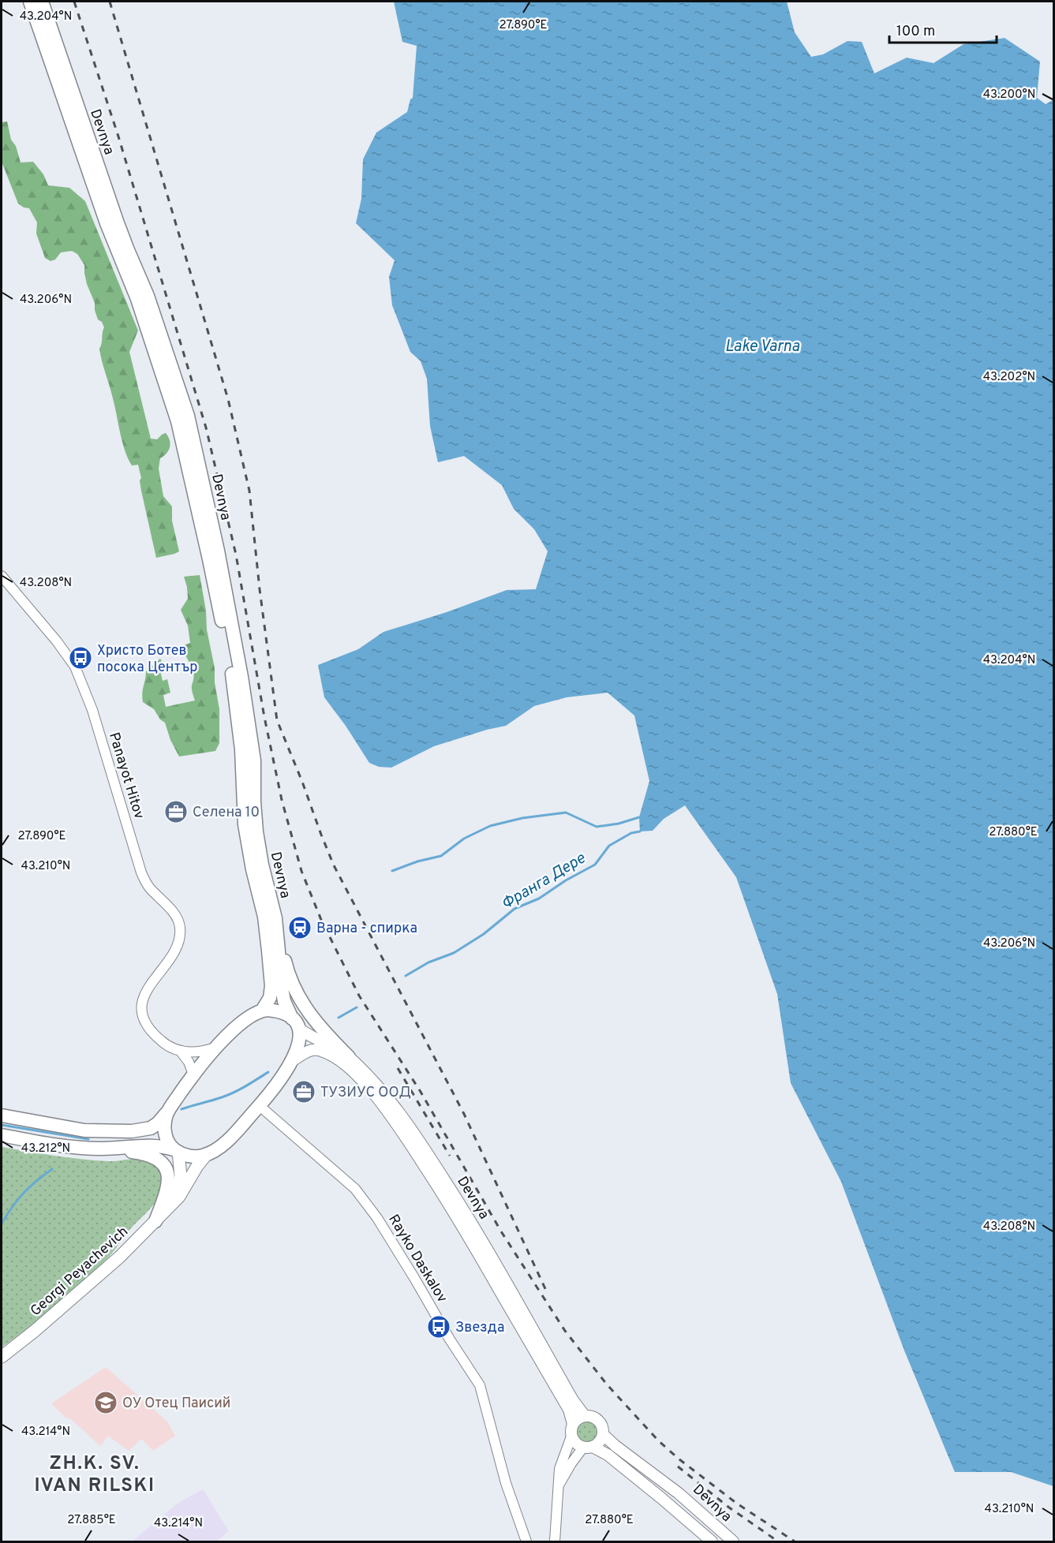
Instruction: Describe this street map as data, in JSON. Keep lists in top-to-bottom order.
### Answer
{
  "streets": {
    "highway": ["Devnya"],
    "main road": ["Georgi Peyachevich"],
    "street": ["Panayot Hitov", "Rayko Daskalov"]
  },
  "districts": ["ZH.K. SV. IVAN RILSKI"],
  "water": ["Lake Varna", "Франга Дере"],
  "places": {
    "bus stop": ["Христо Ботев посока Център", "Звезда"],
    "office": ["Селена 10", "ТУЗИУС ООД"],
    "station": ["Варна - спирка"],
    "school or university": ["ОУ Отец Паисий"]
  },
  "scale_bar": "100 m",
  "coordinates": [
    "43.204°N",
    "27.890°E",
    "43.200°N",
    "43.206°N",
    "43.202°N",
    "43.208°N",
    "27.880°E",
    "43.210°N",
    "43.212°N",
    "43.214°N",
    "27.885°E"
  ]
}
